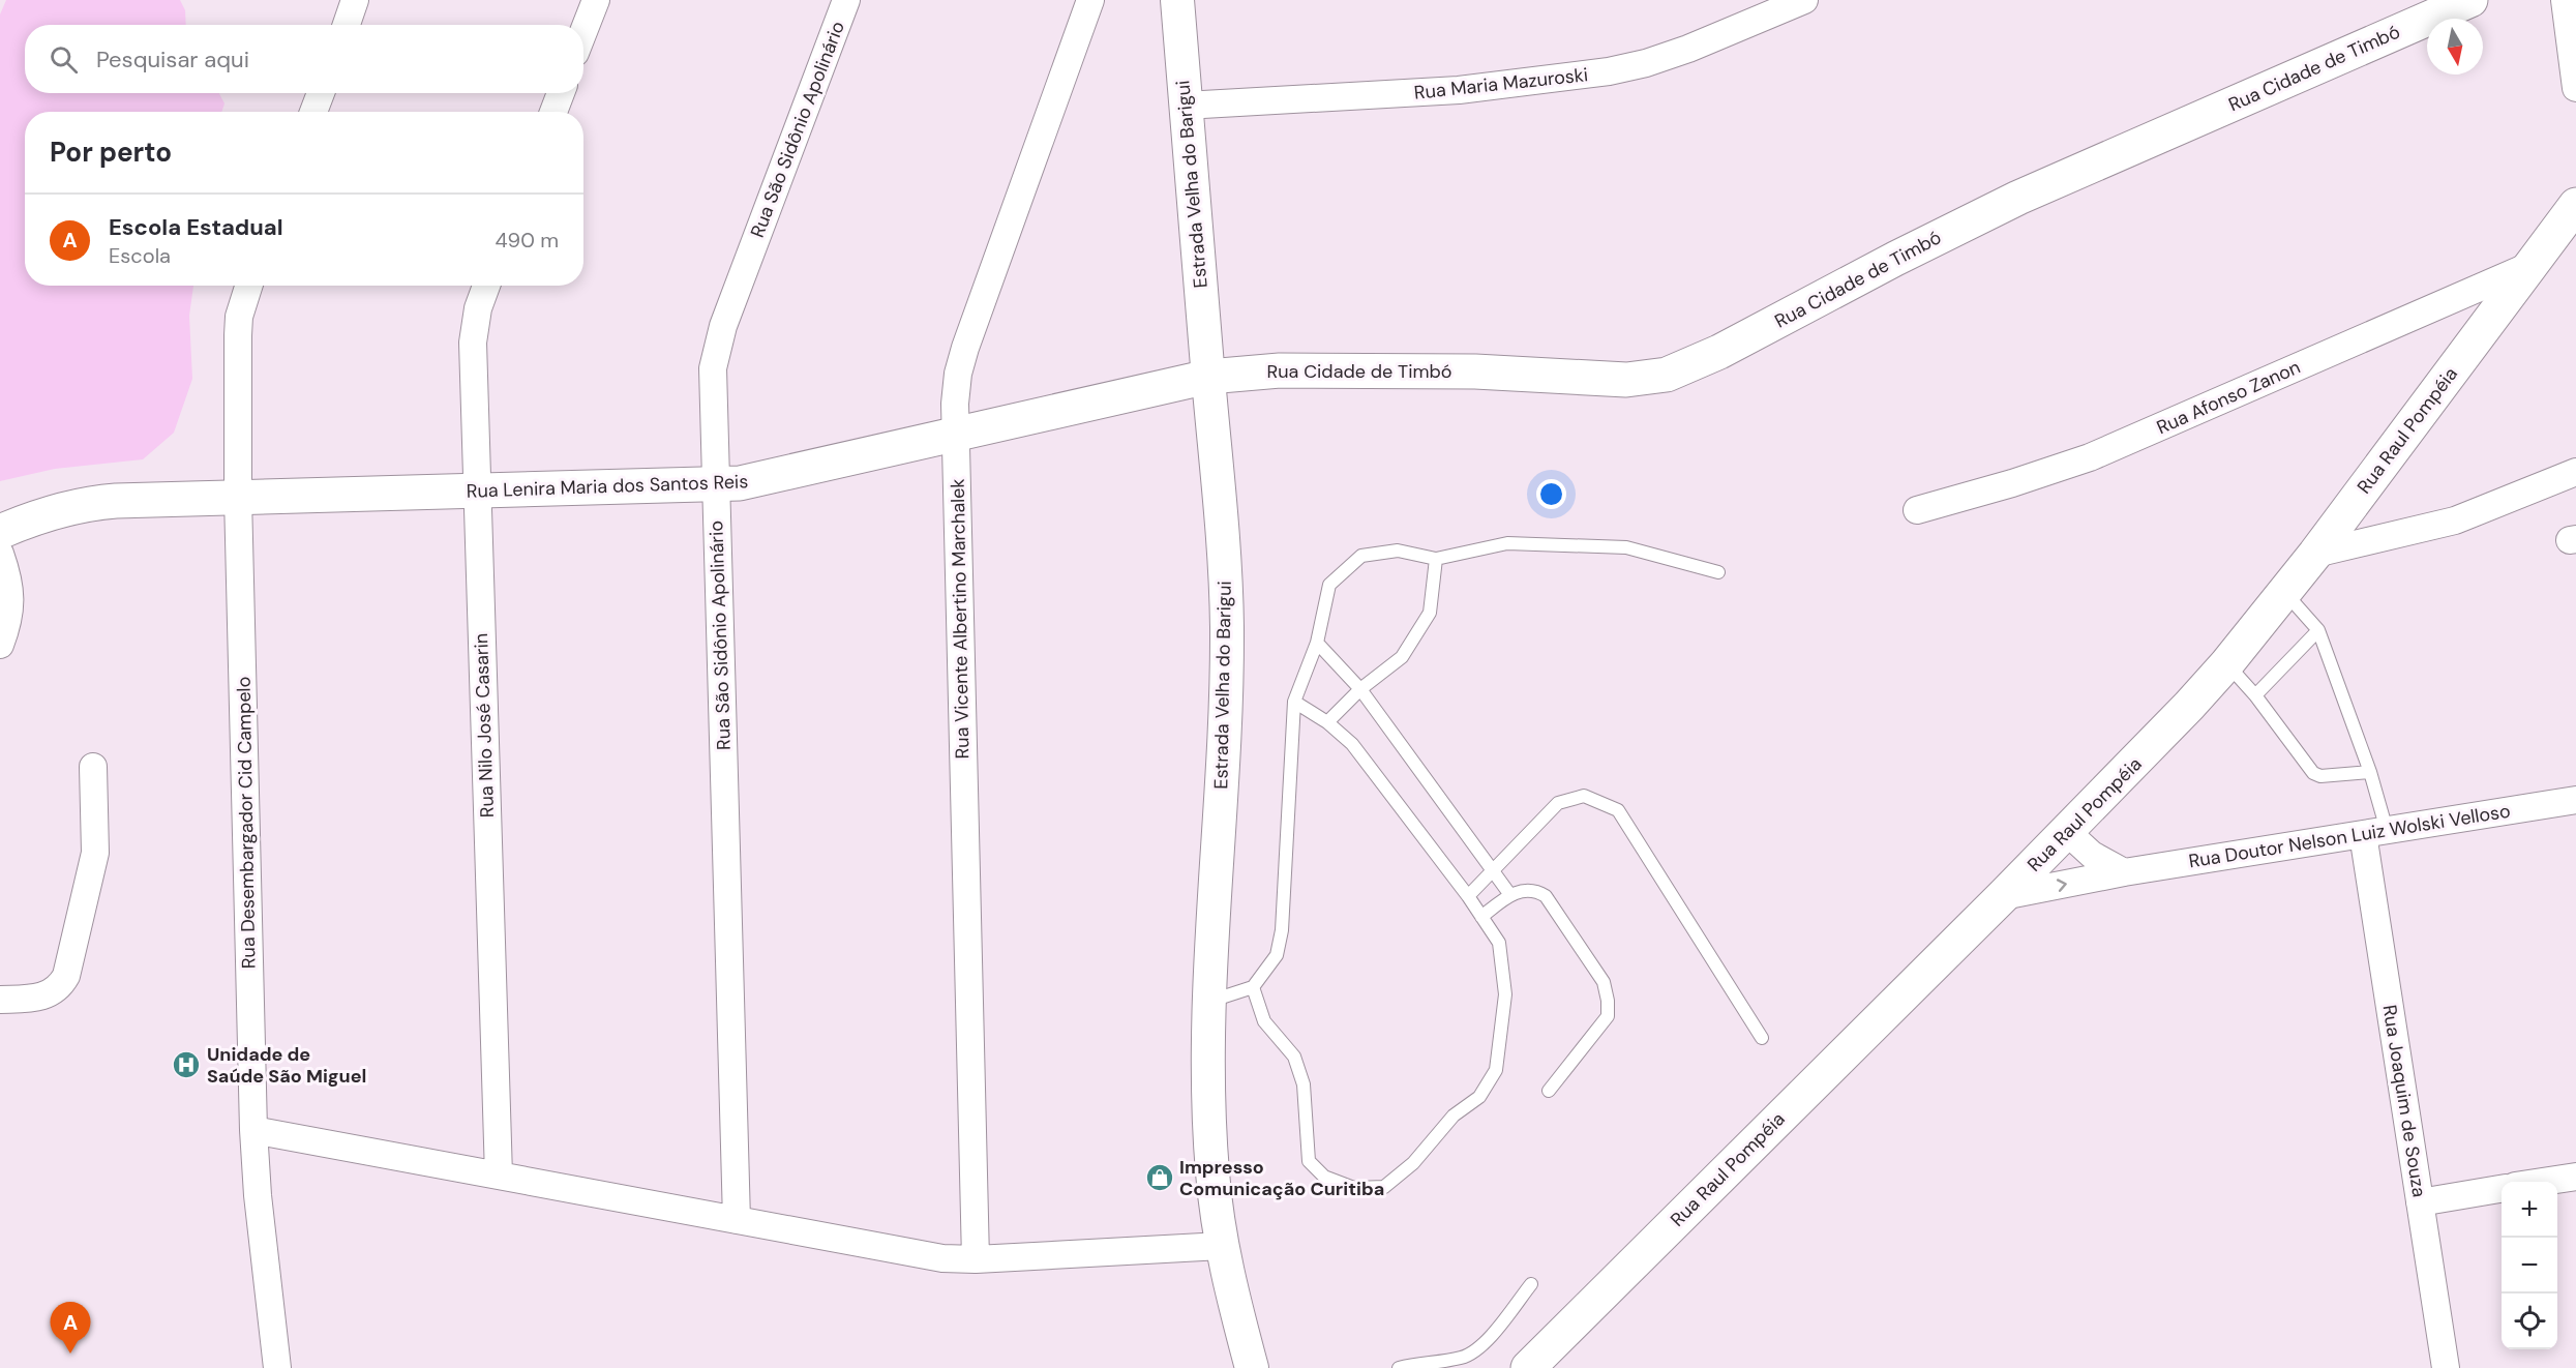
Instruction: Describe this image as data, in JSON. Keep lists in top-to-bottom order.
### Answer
{
  "streets": {
    "main road": ["Rua Cidade de Timbó", "Rua Raul Pompéia", "Rua Lenira Maria dos Santos Reis"],
    "street": [
      "Rua Maria Mazuroski",
      "Rua São Sidônio Apolinário",
      "Estrada Velha do Barigui",
      "Rua Afonso Zanon",
      "Rua Vicente Albertino Marchalek",
      "Rua Nilo José Casarin",
      "Rua Desembargador Cid Campelo",
      "Rua Doutor Nelson Luiz Wolski Velloso",
      "Rua Joaquim de Souza"
    ]
  },
  "crossings": [
    ["Rua Cidade de Timbó", "Estrada Velha do Barigui"],
    ["Rua Cidade de Timbó", "Rua Lenira Maria dos Santos Reis"],
    ["Rua Maria Mazuroski", "Estrada Velha do Barigui"],
    ["Rua São Sidônio Apolinário", "Rua Lenira Maria dos Santos Reis"],
    ["Estrada Velha do Barigui", "Rua Lenira Maria dos Santos Reis"],
    ["Rua Afonso Zanon", "Rua Raul Pompéia"],
    ["Rua Raul Pompéia", "Rua Doutor Nelson Luiz Wolski Velloso"],
    ["Rua Lenira Maria dos Santos Reis", "Rua Vicente Albertino Marchalek"],
    ["Rua Lenira Maria dos Santos Reis", "Rua Nilo José Casarin"],
    ["Rua Lenira Maria dos Santos Reis", "Rua Desembargador Cid Campelo"],
    ["Rua Doutor Nelson Luiz Wolski Velloso", "Rua Joaquim de Souza"]
  ],
  "places": {
    "hospital": ["Unidade de Saúde São Miguel"],
    "shop": ["Impresso Comunicação Curitiba"]
  },
  "north": "bottom",
  "page": {
    "search": "Pesquisar aqui",
    "heading": "Por perto",
    "list": [
      {
        "mark": "A",
        "name": "Escola Estadual",
        "note": "Escola",
        "value": "490 m"
      }
    ],
    "map_buttons": ["+", "−"],
    "pins": "A"
  }
}
